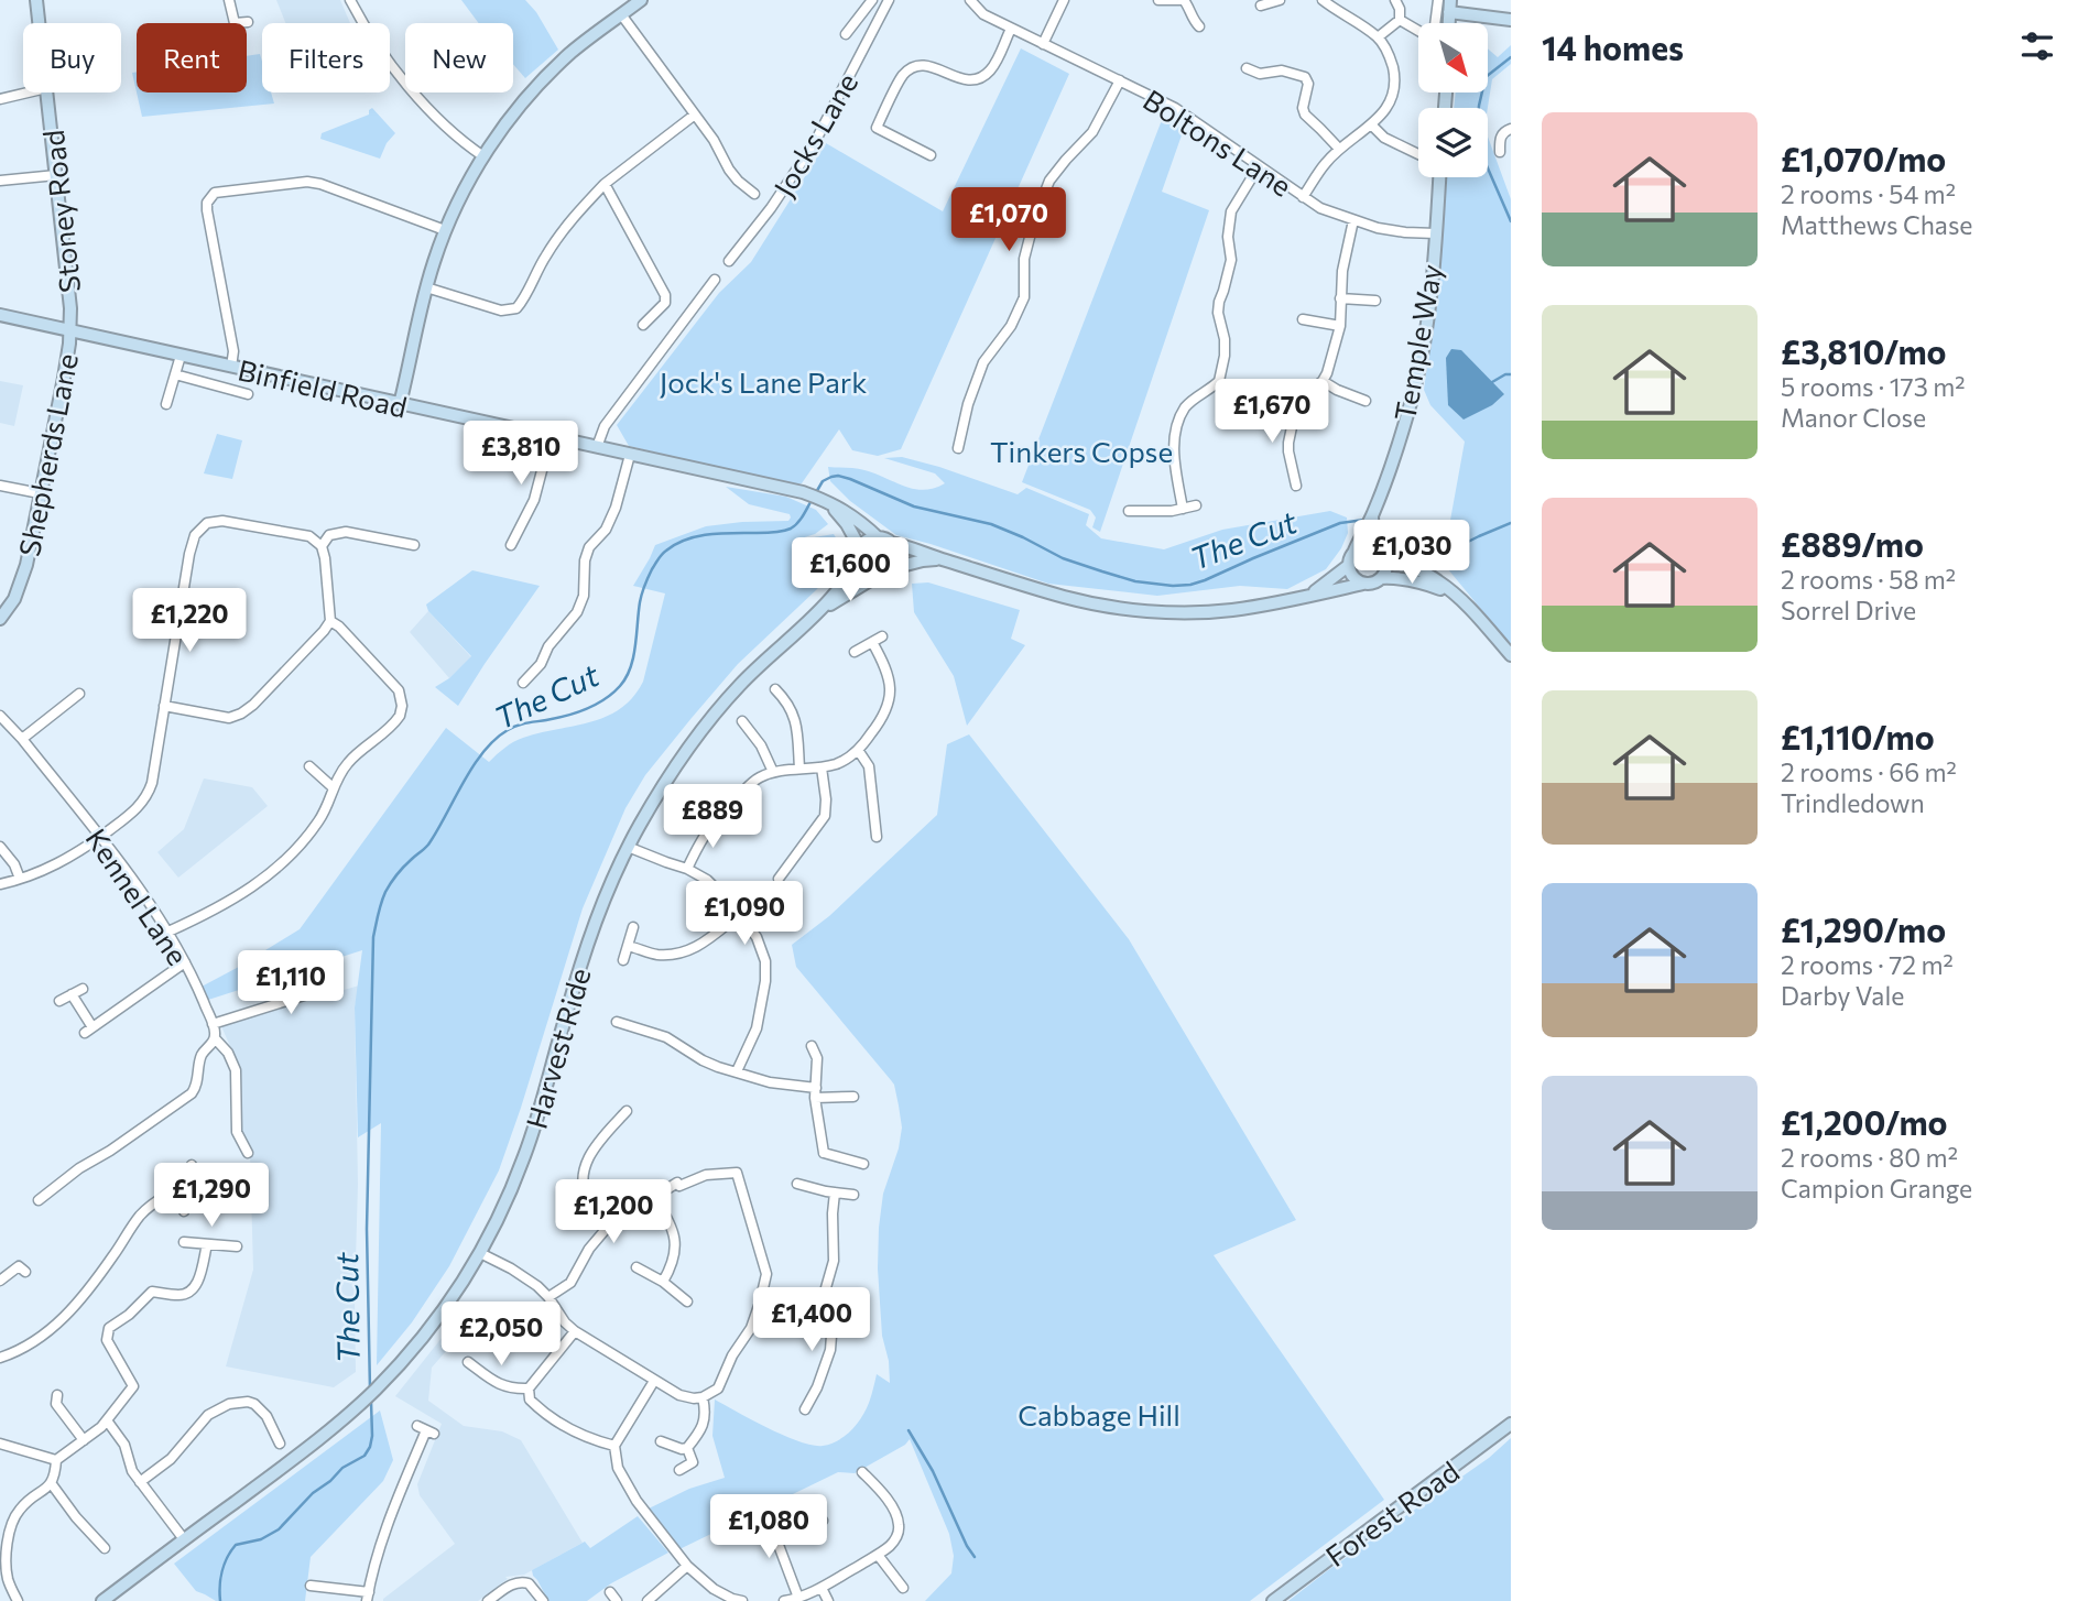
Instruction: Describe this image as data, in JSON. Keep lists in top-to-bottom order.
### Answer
{
  "streets": {
    "street": [
      "Jocks Lane",
      "Boltons Lane",
      "Stoney Road",
      "Temple Way",
      "Binfield Road",
      "Shepherds Lane",
      "Kennel Lane",
      "Harvest Ride",
      "Forest Road"
    ]
  },
  "crossings": [
    ["Boltons Lane", "Temple Way"],
    ["Stoney Road", "Binfield Road"],
    ["Stoney Road", "Shepherds Lane"],
    ["Temple Way", "Binfield Road"],
    ["Binfield Road", "Shepherds Lane"],
    ["Binfield Road", "Harvest Ride"]
  ],
  "water": ["The Cut"],
  "parks": ["Jock's Lane Park", "Tinkers Copse", "Cabbage Hill"],
  "north": "bottom right",
  "page": {
    "heading": "14 homes",
    "chip": [
      "Buy",
      "Rent",
      "Filters",
      "New"
    ],
    "list": [
      {
        "name": "£1,070/mo",
        "note": "2 rooms · 54 m² · Matthews Chase"
      },
      {
        "name": "£3,810/mo",
        "note": "5 rooms · 173 m² · Manor Close"
      },
      {
        "name": "£889/mo",
        "note": "2 rooms · 58 m² · Sorrel Drive"
      },
      {
        "name": "£1,110/mo",
        "note": "2 rooms · 66 m² · Trindledown"
      },
      {
        "name": "£1,290/mo",
        "note": "2 rooms · 72 m² · Darby Vale"
      },
      {
        "name": "£1,200/mo",
        "note": "2 rooms · 80 m² · Campion Grange"
      }
    ],
    "price": [
      "£1,070",
      "£1,670",
      "£3,810",
      "£1,030",
      "£1,600",
      "£1,220",
      "£889",
      "£1,090",
      "£1,110",
      "£1,290",
      "£1,200",
      "£1,400",
      "£2,050",
      "£1,080"
    ]
  }
}
